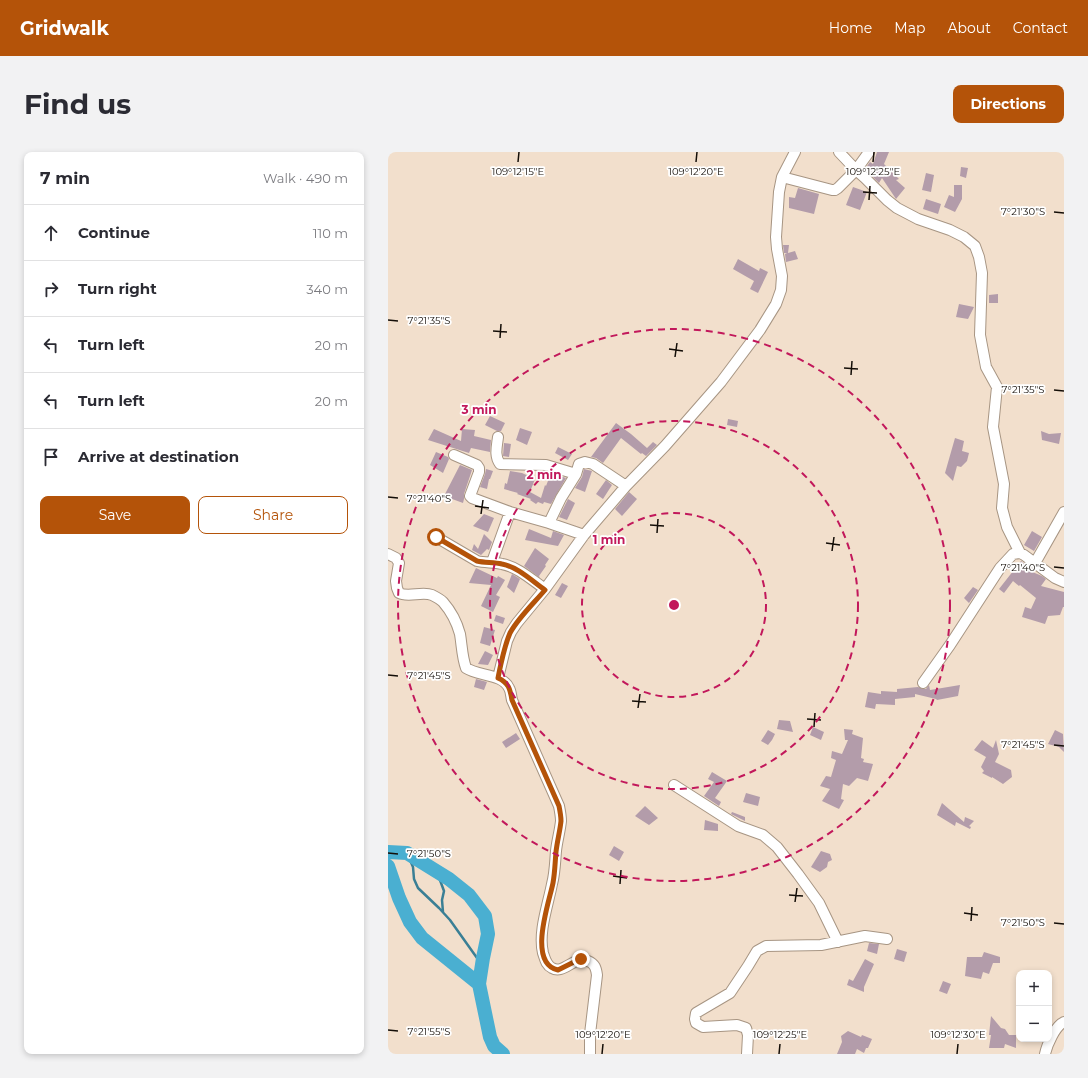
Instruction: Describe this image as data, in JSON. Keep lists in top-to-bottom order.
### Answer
{
  "page": {
    "header": "Gridwalk",
    "nav": [
      "Home",
      "Map",
      "About",
      "Contact"
    ],
    "buttons": [
      "Directions",
      ["Save", "Share"]
    ],
    "title": "Find us",
    "heading": ["7 min", "Walk · 490 m"],
    "list": [
      ["Continue", "110 m"],
      ["Turn right", "340 m"],
      ["Turn left", "20 m"],
      ["Turn left", "20 m"],
      "Arrive at destination"
    ],
    "map_buttons": ["+", "−"]
  },
  "coordinates": [
    "109°12'15\"E",
    "109°12'20\"E",
    "109°12'25\"E",
    "7°21'30\"S",
    "7°21'35\"S",
    "7°21'40\"S",
    "7°21'45\"S",
    "7°21'50\"S",
    "7°21'55\"S",
    "109°12'30\"E"
  ],
  "rings": ["3 min", "2 min", "1 min"]
}
